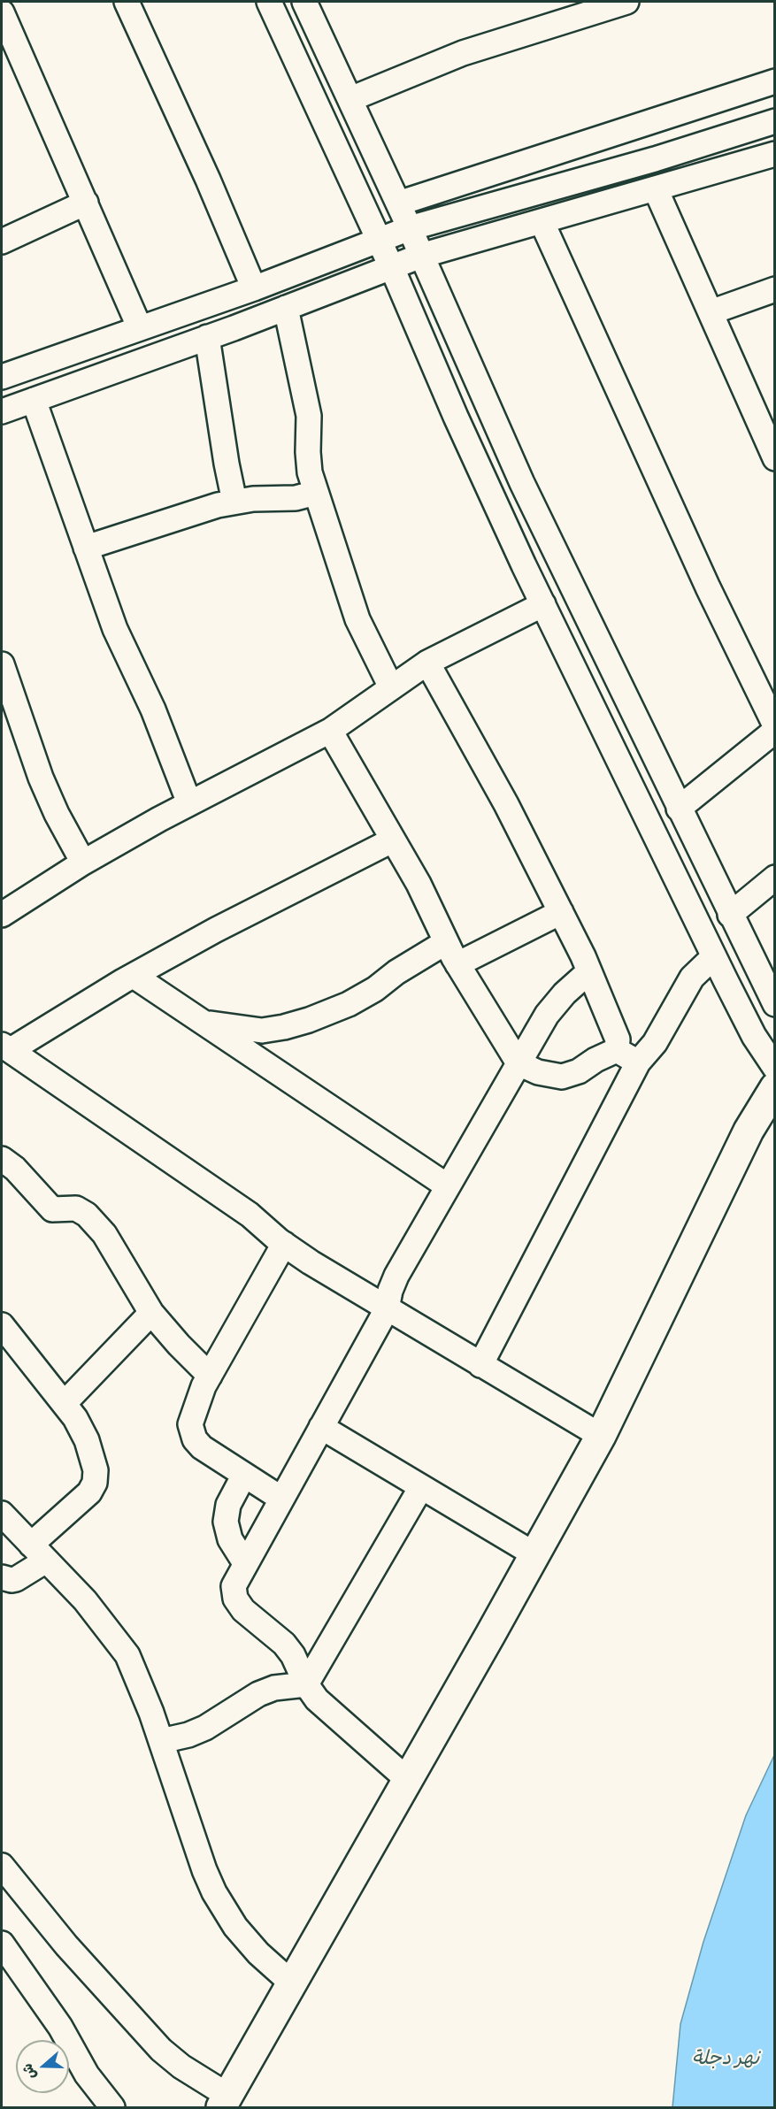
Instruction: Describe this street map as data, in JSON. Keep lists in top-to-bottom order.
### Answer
{
  "water": ["نهر دجلة"],
  "north": "left"
}
